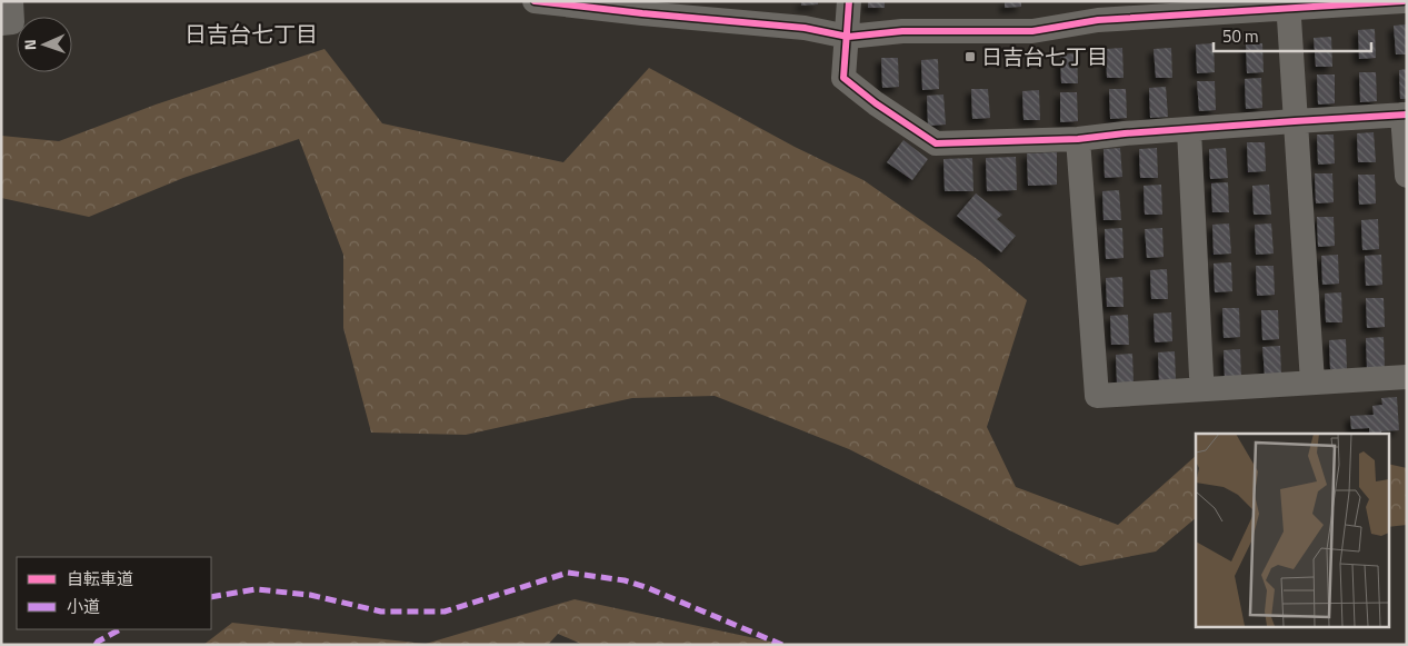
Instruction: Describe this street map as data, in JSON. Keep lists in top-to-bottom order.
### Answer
{
  "districts": ["日吉台七丁目"],
  "places": {
    "transit": ["日吉台七丁目"]
  },
  "legend": ["自転車道", "小道"],
  "scale_bar": "50 m",
  "north": "left"
}
